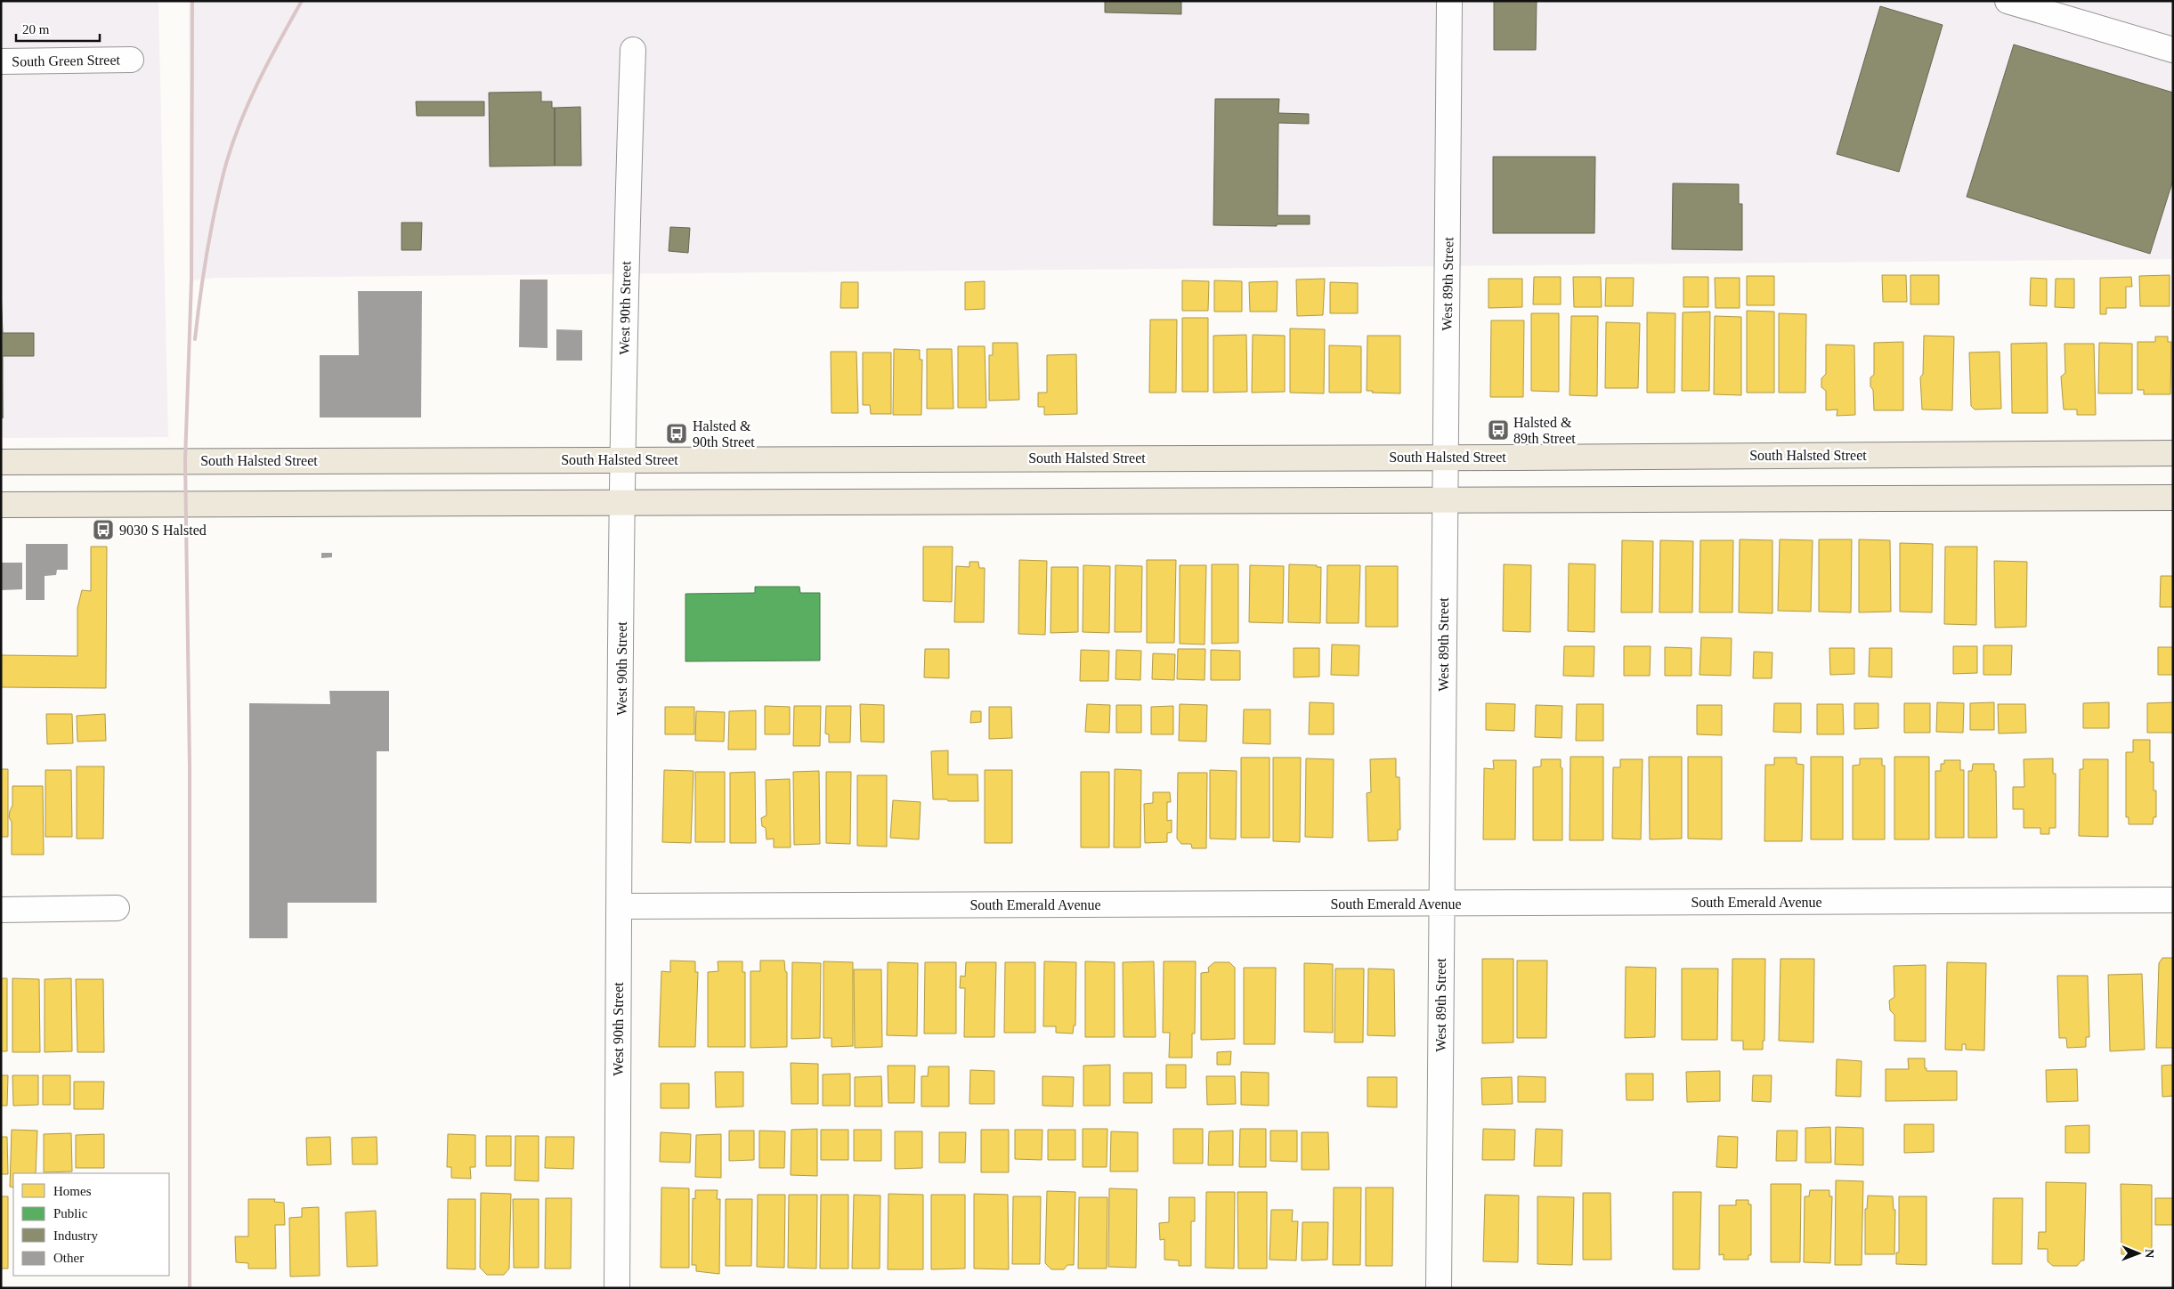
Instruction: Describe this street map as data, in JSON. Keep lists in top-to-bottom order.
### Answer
{
  "streets": {
    "main road": ["South Halsted Street"],
    "street": [
      "South Green Street",
      "West 89th Street",
      "West 90th Street",
      "South Emerald Avenue"
    ]
  },
  "crossings": [
    ["West 89th Street", "South Halsted Street"],
    ["West 89th Street", "South Emerald Avenue"],
    ["West 90th Street", "South Halsted Street"],
    ["West 90th Street", "South Emerald Avenue"]
  ],
  "places": {
    "bus stop": ["Halsted & 89th Street", "Halsted & 90th Street", "9030 S Halsted"]
  },
  "legend": [
    "Homes",
    "Public",
    "Industry",
    "Other"
  ],
  "scale_bar": "20 m",
  "north": "right"
}
